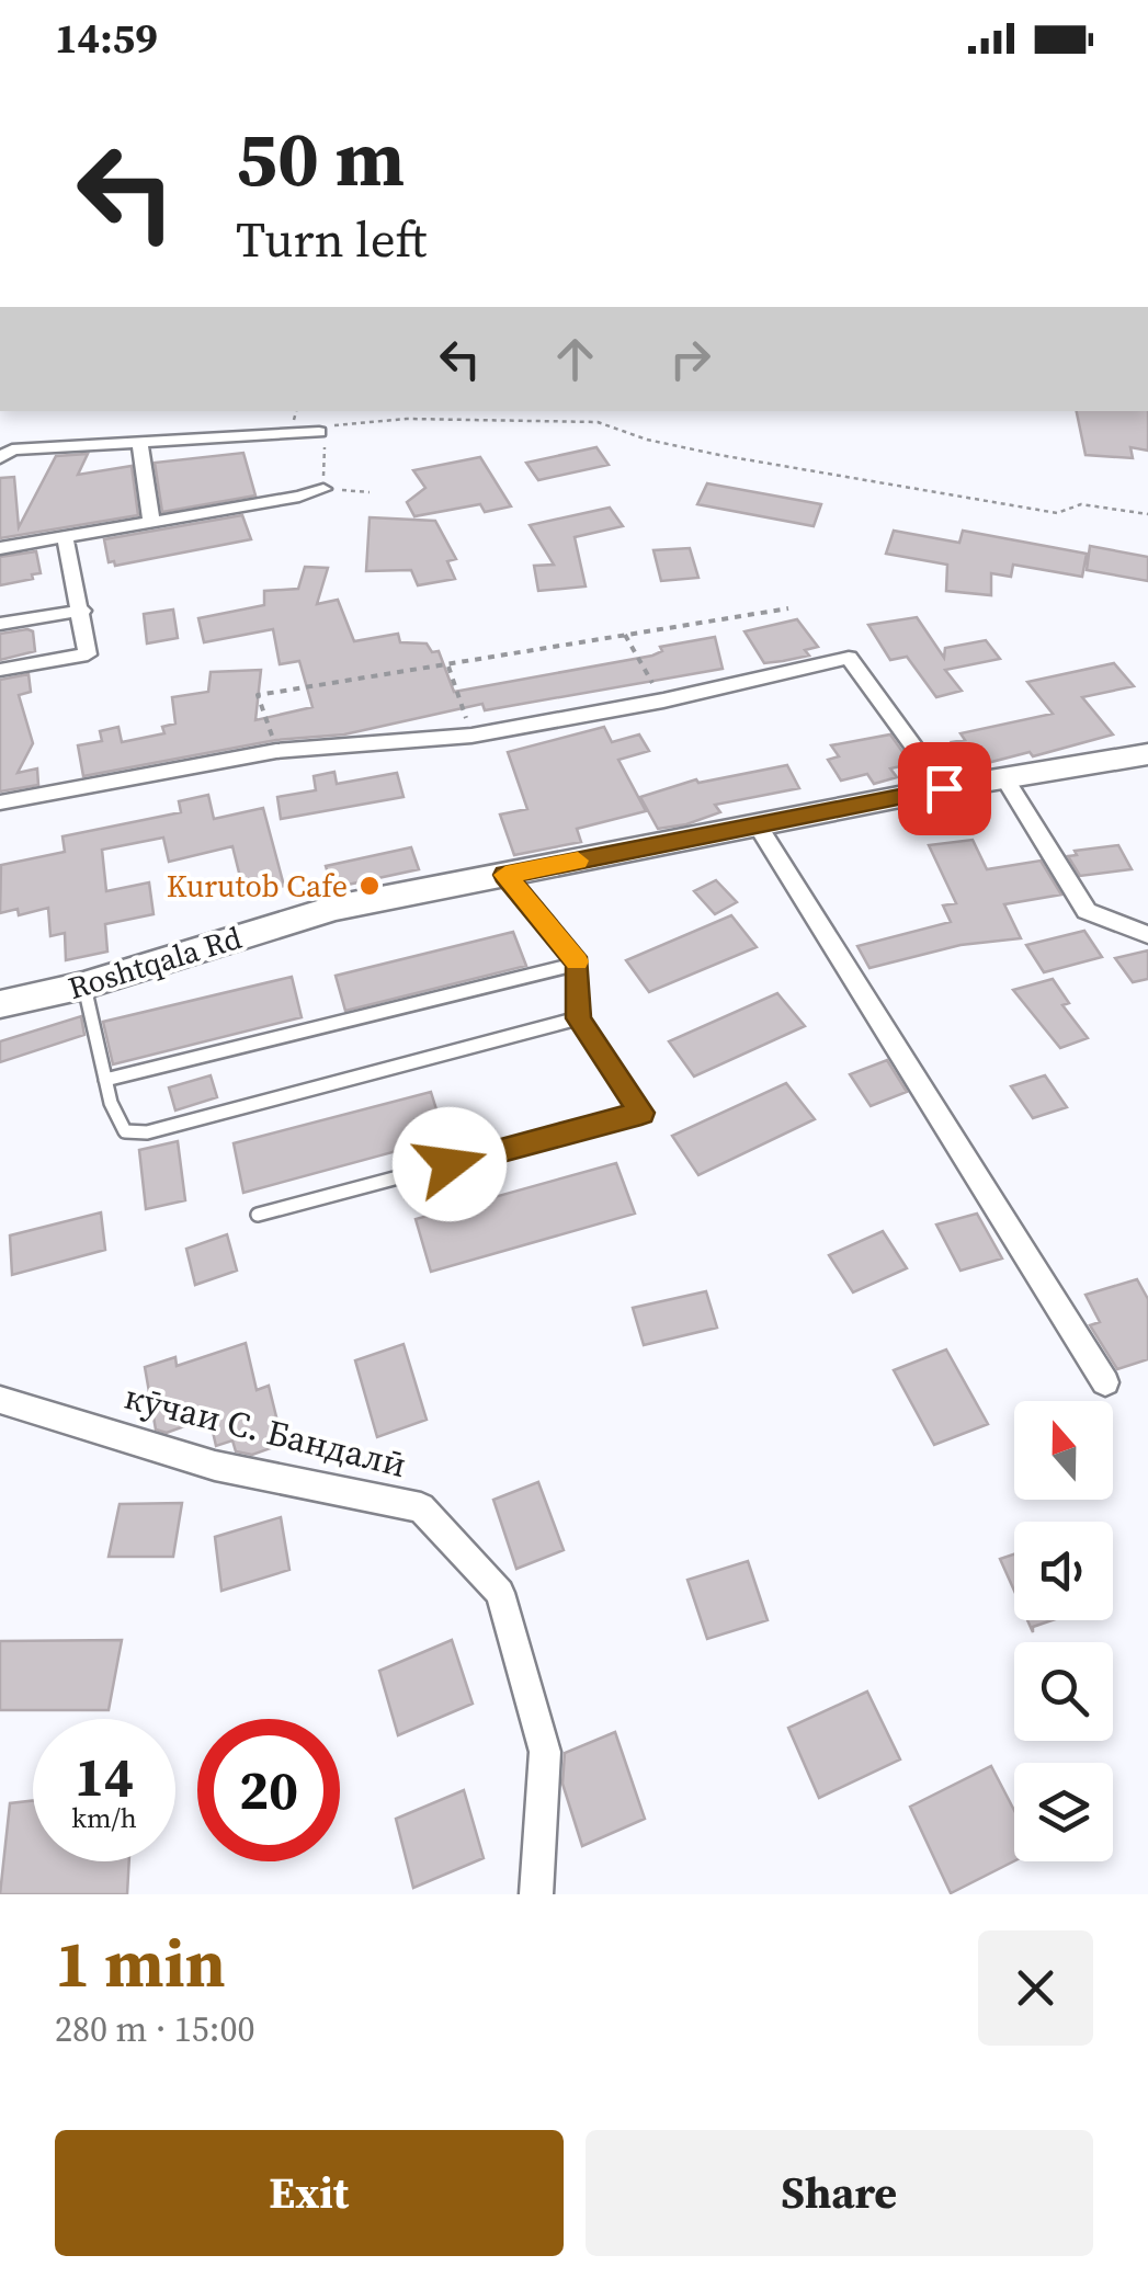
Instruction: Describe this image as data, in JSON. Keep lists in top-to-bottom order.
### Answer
{
  "streets": {
    "main road": ["Roshtqala Rd"],
    "street": ["кӯчаи С. Бандалӣ"]
  },
  "places": ["Kurutob Cafe"],
  "north": "top",
  "page": {
    "status": "14:59",
    "turn": ["50 m", "Turn left"],
    "speed": "14 km/h",
    "limit": "20",
    "heading": ["1 min", "280 m · 15:00"],
    "buttons": ["Exit", "Share"]
  }
}
